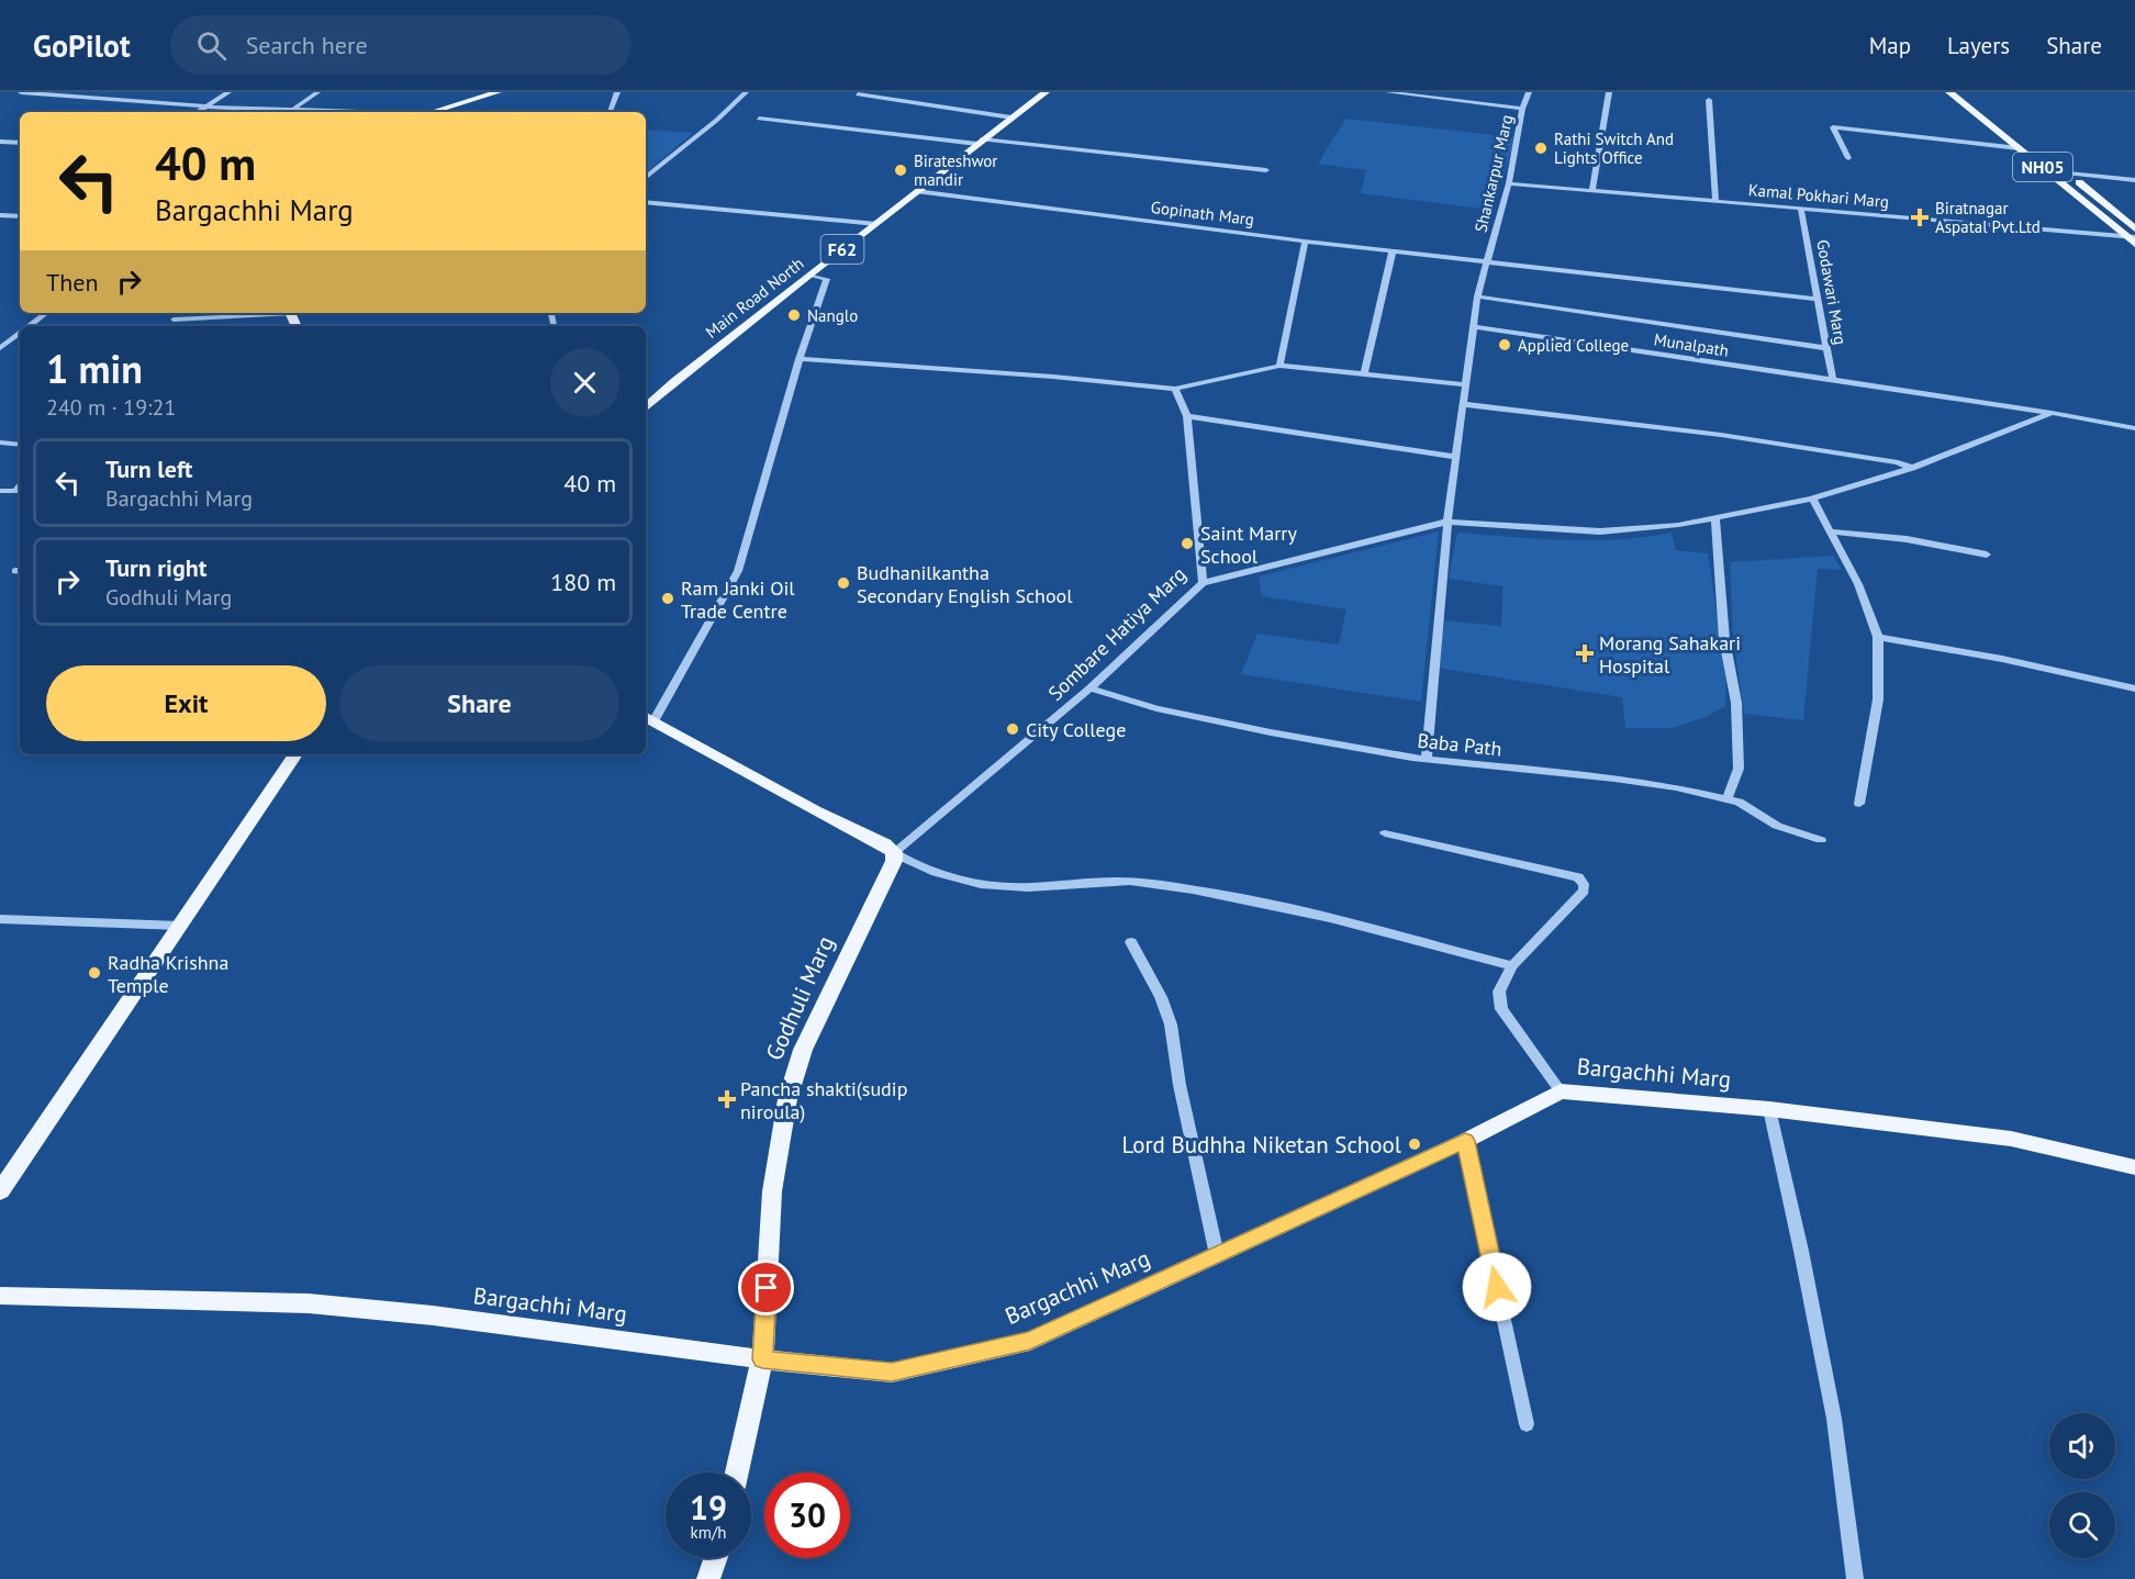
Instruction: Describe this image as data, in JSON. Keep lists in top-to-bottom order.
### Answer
{
  "streets": {
    "main road": [
      "NH05",
      "F62",
      "Main Road North",
      "Godhuli Marg",
      "Bargachhi Marg"
    ],
    "street": [
      "Shankarpur Marg",
      "Kamal Pokhari Marg",
      "Gopinath Marg",
      "Godawari Marg",
      "Munalpath",
      "Sombare Hatiya Marg",
      "Baba Path"
    ]
  },
  "crossings": [
    ["NH05", "Kamal Pokhari Marg"],
    ["Shankarpur Marg", "Kamal Pokhari Marg"],
    ["Shankarpur Marg", "Gopinath Marg"],
    ["Shankarpur Marg", "Munalpath"],
    ["Kamal Pokhari Marg", "Godawari Marg"],
    ["Gopinath Marg", "Godawari Marg"],
    ["Gopinath Marg", "Main Road North"],
    ["Godawari Marg", "Munalpath"],
    ["Sombare Hatiya Marg", "Baba Path"],
    ["Sombare Hatiya Marg", "Godhuli Marg"],
    ["Godhuli Marg", "Bargachhi Marg"]
  ],
  "places": {
    "other": [
      "Rathi Switch And Lights Office",
      "Birateshwor mandir",
      "Nanglo",
      "Applied College",
      "Saint Marry School",
      "Budhanilkantha Secondary English School",
      "Ram Janki Oil Trade Centre",
      "City College",
      "Radha Krishna Temple",
      "Lord Budhha Niketan School"
    ],
    "health": ["Biratnagar Aspatal Pvt.Ltd", "Morang Sahakari Hospital", "Pancha shakti(sudip niroula)"]
  },
  "page": {
    "header": "GoPilot",
    "search": "Search here",
    "nav": ["Map", "Layers", "Share"],
    "turn": ["40 m", "Bargachhi Marg"],
    "then": "Then",
    "heading": ["1 min", "240 m · 19:21"],
    "list": [
      {
        "name": "Turn left",
        "note": "Bargachhi Marg",
        "value": "40 m"
      },
      {
        "name": "Turn right",
        "note": "Godhuli Marg",
        "value": "180 m"
      }
    ],
    "buttons": ["Exit", "Share"],
    "speed": "19 km/h",
    "limit": "30"
  }
}
